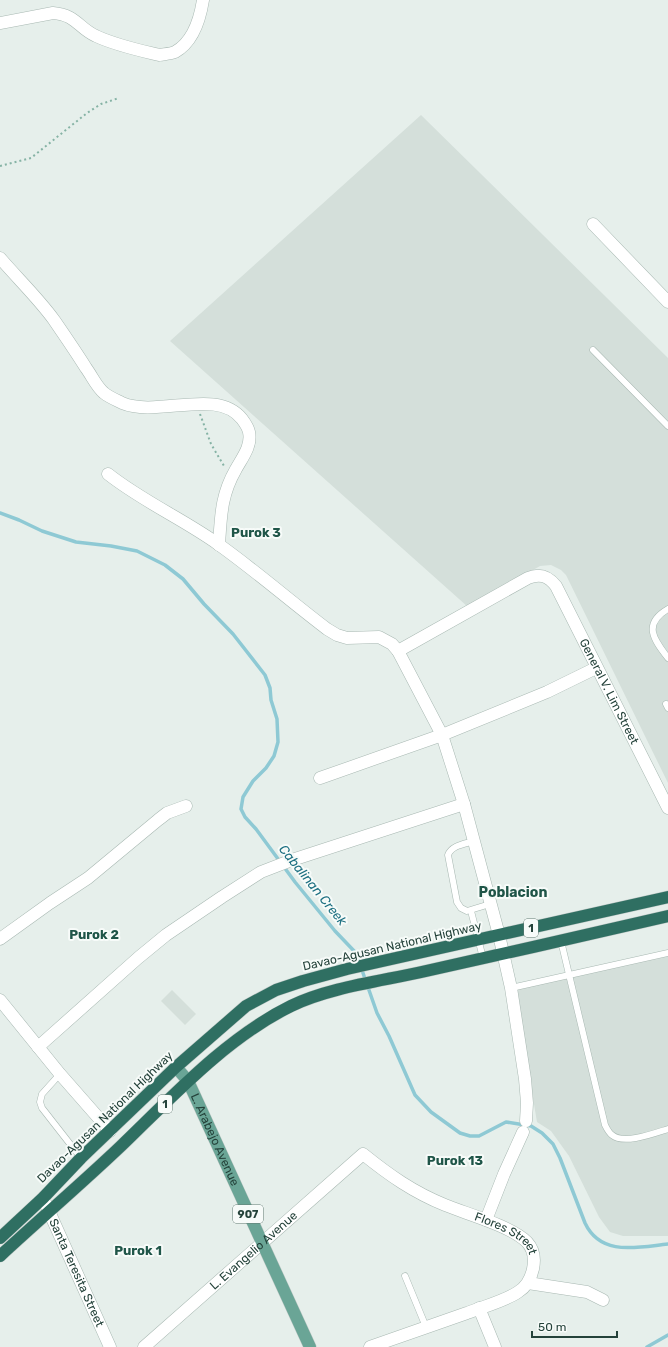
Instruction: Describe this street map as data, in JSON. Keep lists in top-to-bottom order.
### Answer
{
  "streets": {
    "highway": ["1", "Davao-Agusan National Highway"],
    "main road": ["L. Arabejo Avenue", "907"],
    "street": [
      "General V. Lim Street",
      "Flores Street",
      "L. Evangelio Avenue",
      "Santa Teresita Street"
    ]
  },
  "crossings": [
    ["1", "L. Arabejo Avenue"],
    ["1", "Santa Teresita Street"],
    ["Davao-Agusan National Highway", "L. Arabejo Avenue"],
    ["Davao-Agusan National Highway", "Santa Teresita Street"],
    ["L. Arabejo Avenue", "L. Evangelio Avenue"],
    ["Flores Street", "L. Evangelio Avenue"]
  ],
  "districts": [
    "Purok 3",
    "Poblacion",
    "Purok 2",
    "Purok 13",
    "Purok 1"
  ],
  "water": ["Cabalinan Creek"],
  "scale_bar": "50 m"
}
